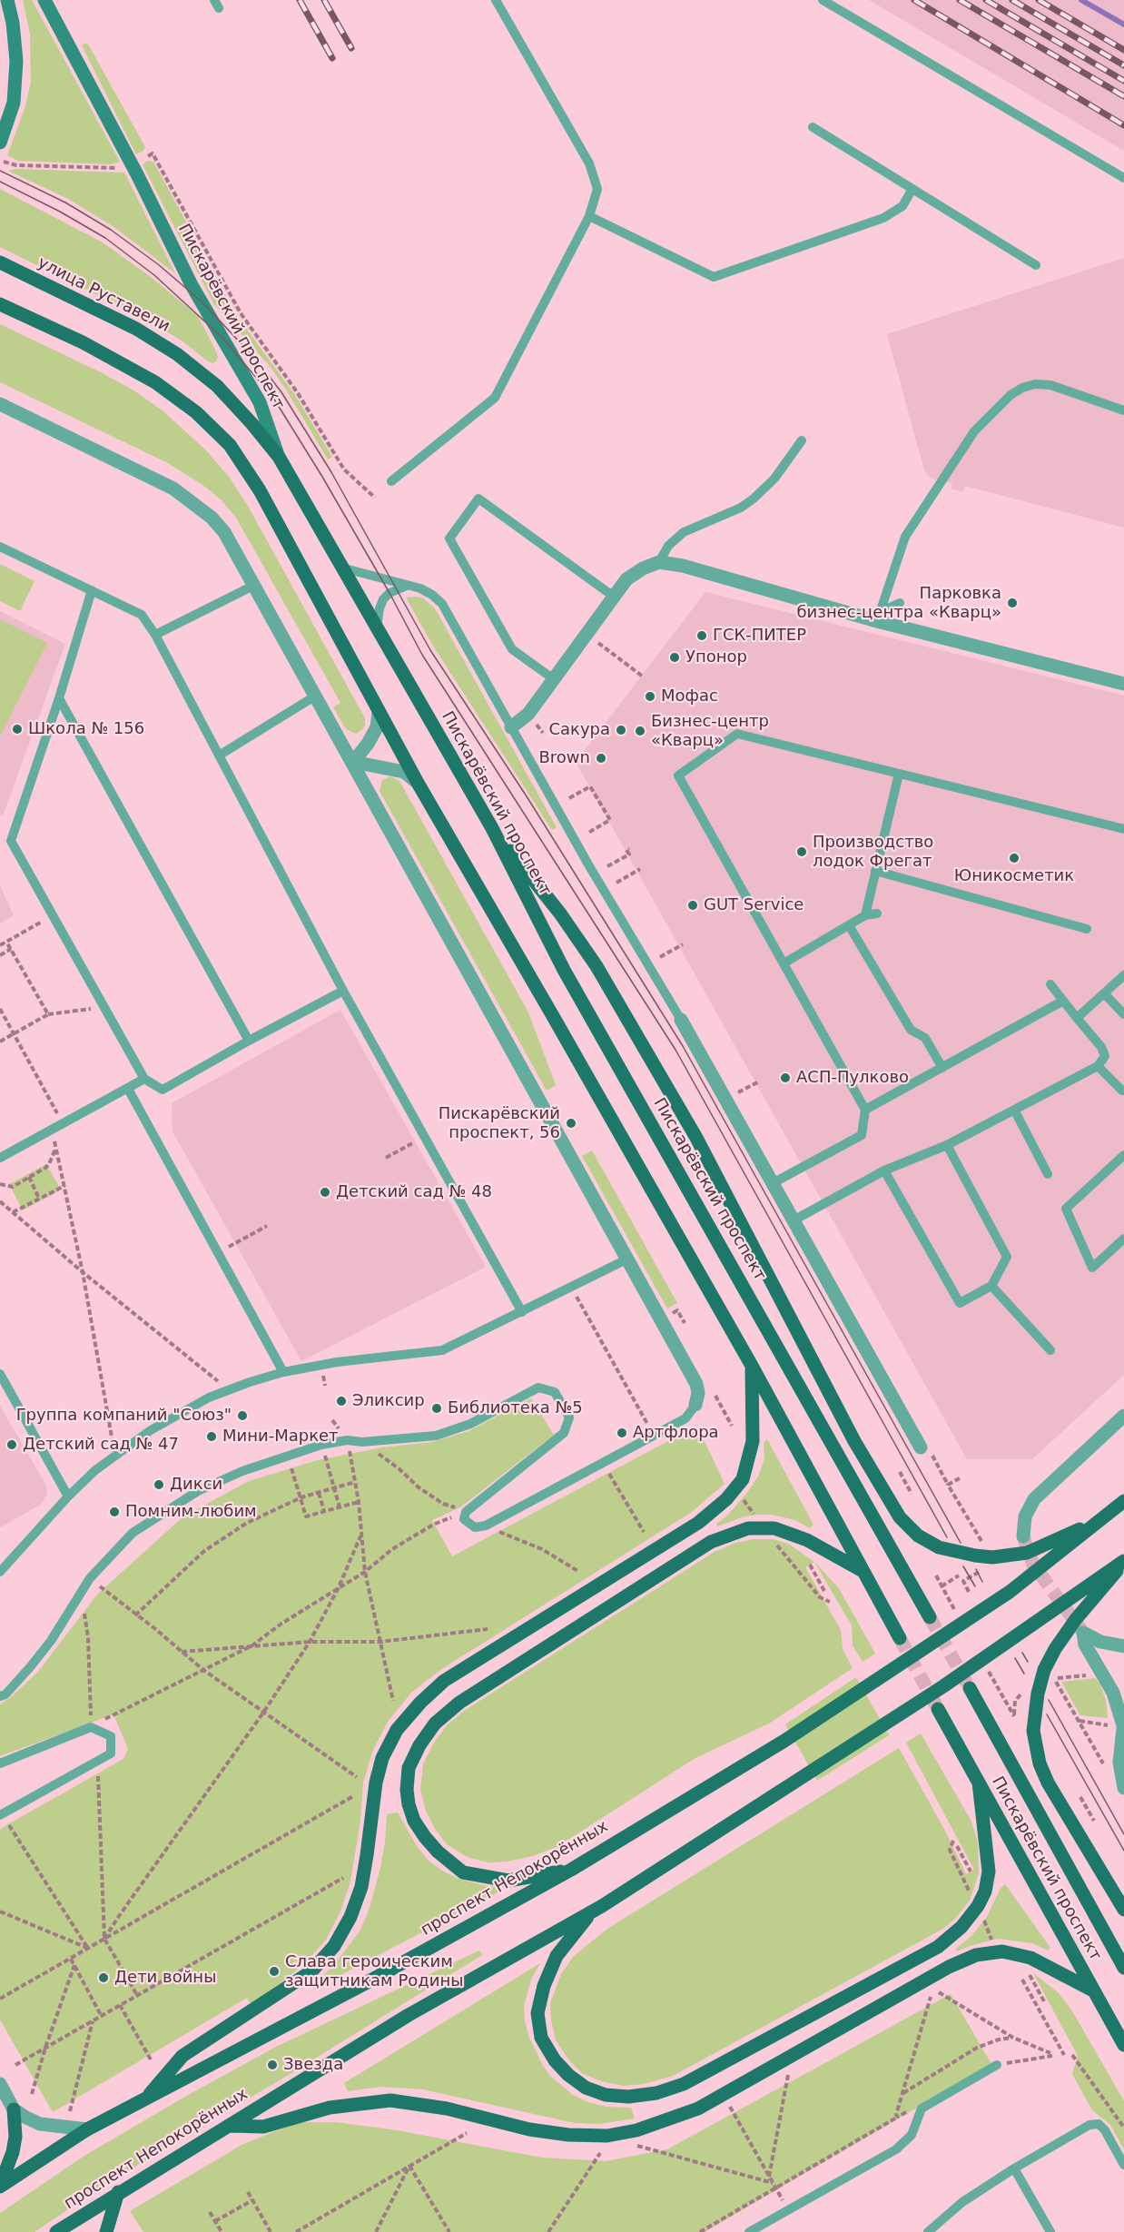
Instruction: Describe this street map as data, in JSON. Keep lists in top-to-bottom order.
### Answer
{
  "streets": {
    "main road": ["улица Руставели", "Пискарёвский проспект", "проспект Непокорённых"]
  },
  "crossings": [
    ["улица Руставели", "Пискарёвский проспект"]
  ],
  "places": [
    "Парковка бизнес-центра «Кварц»",
    "ГСК-ПИТЕР",
    "Упонор",
    "Мофас",
    "Школа № 156",
    "Сакура",
    "Бизнес-центр «Кварц»",
    "Brown",
    "Производство лодок Фрегат",
    "Юникосметик",
    "GUT Service",
    "АСП-Пулково",
    "Пискарёвский проспект, 56",
    "Детский сад № 48",
    "Эликсир",
    "Библиотека №5",
    "Группа компаний \"Союз\"",
    "Артфлора",
    "Мини-Маркет",
    "Детский сад № 47",
    "Дикси",
    "Помним-любим",
    "Слава героическим защитникам Родины",
    "Дети войны",
    "Звезда"
  ]
}
